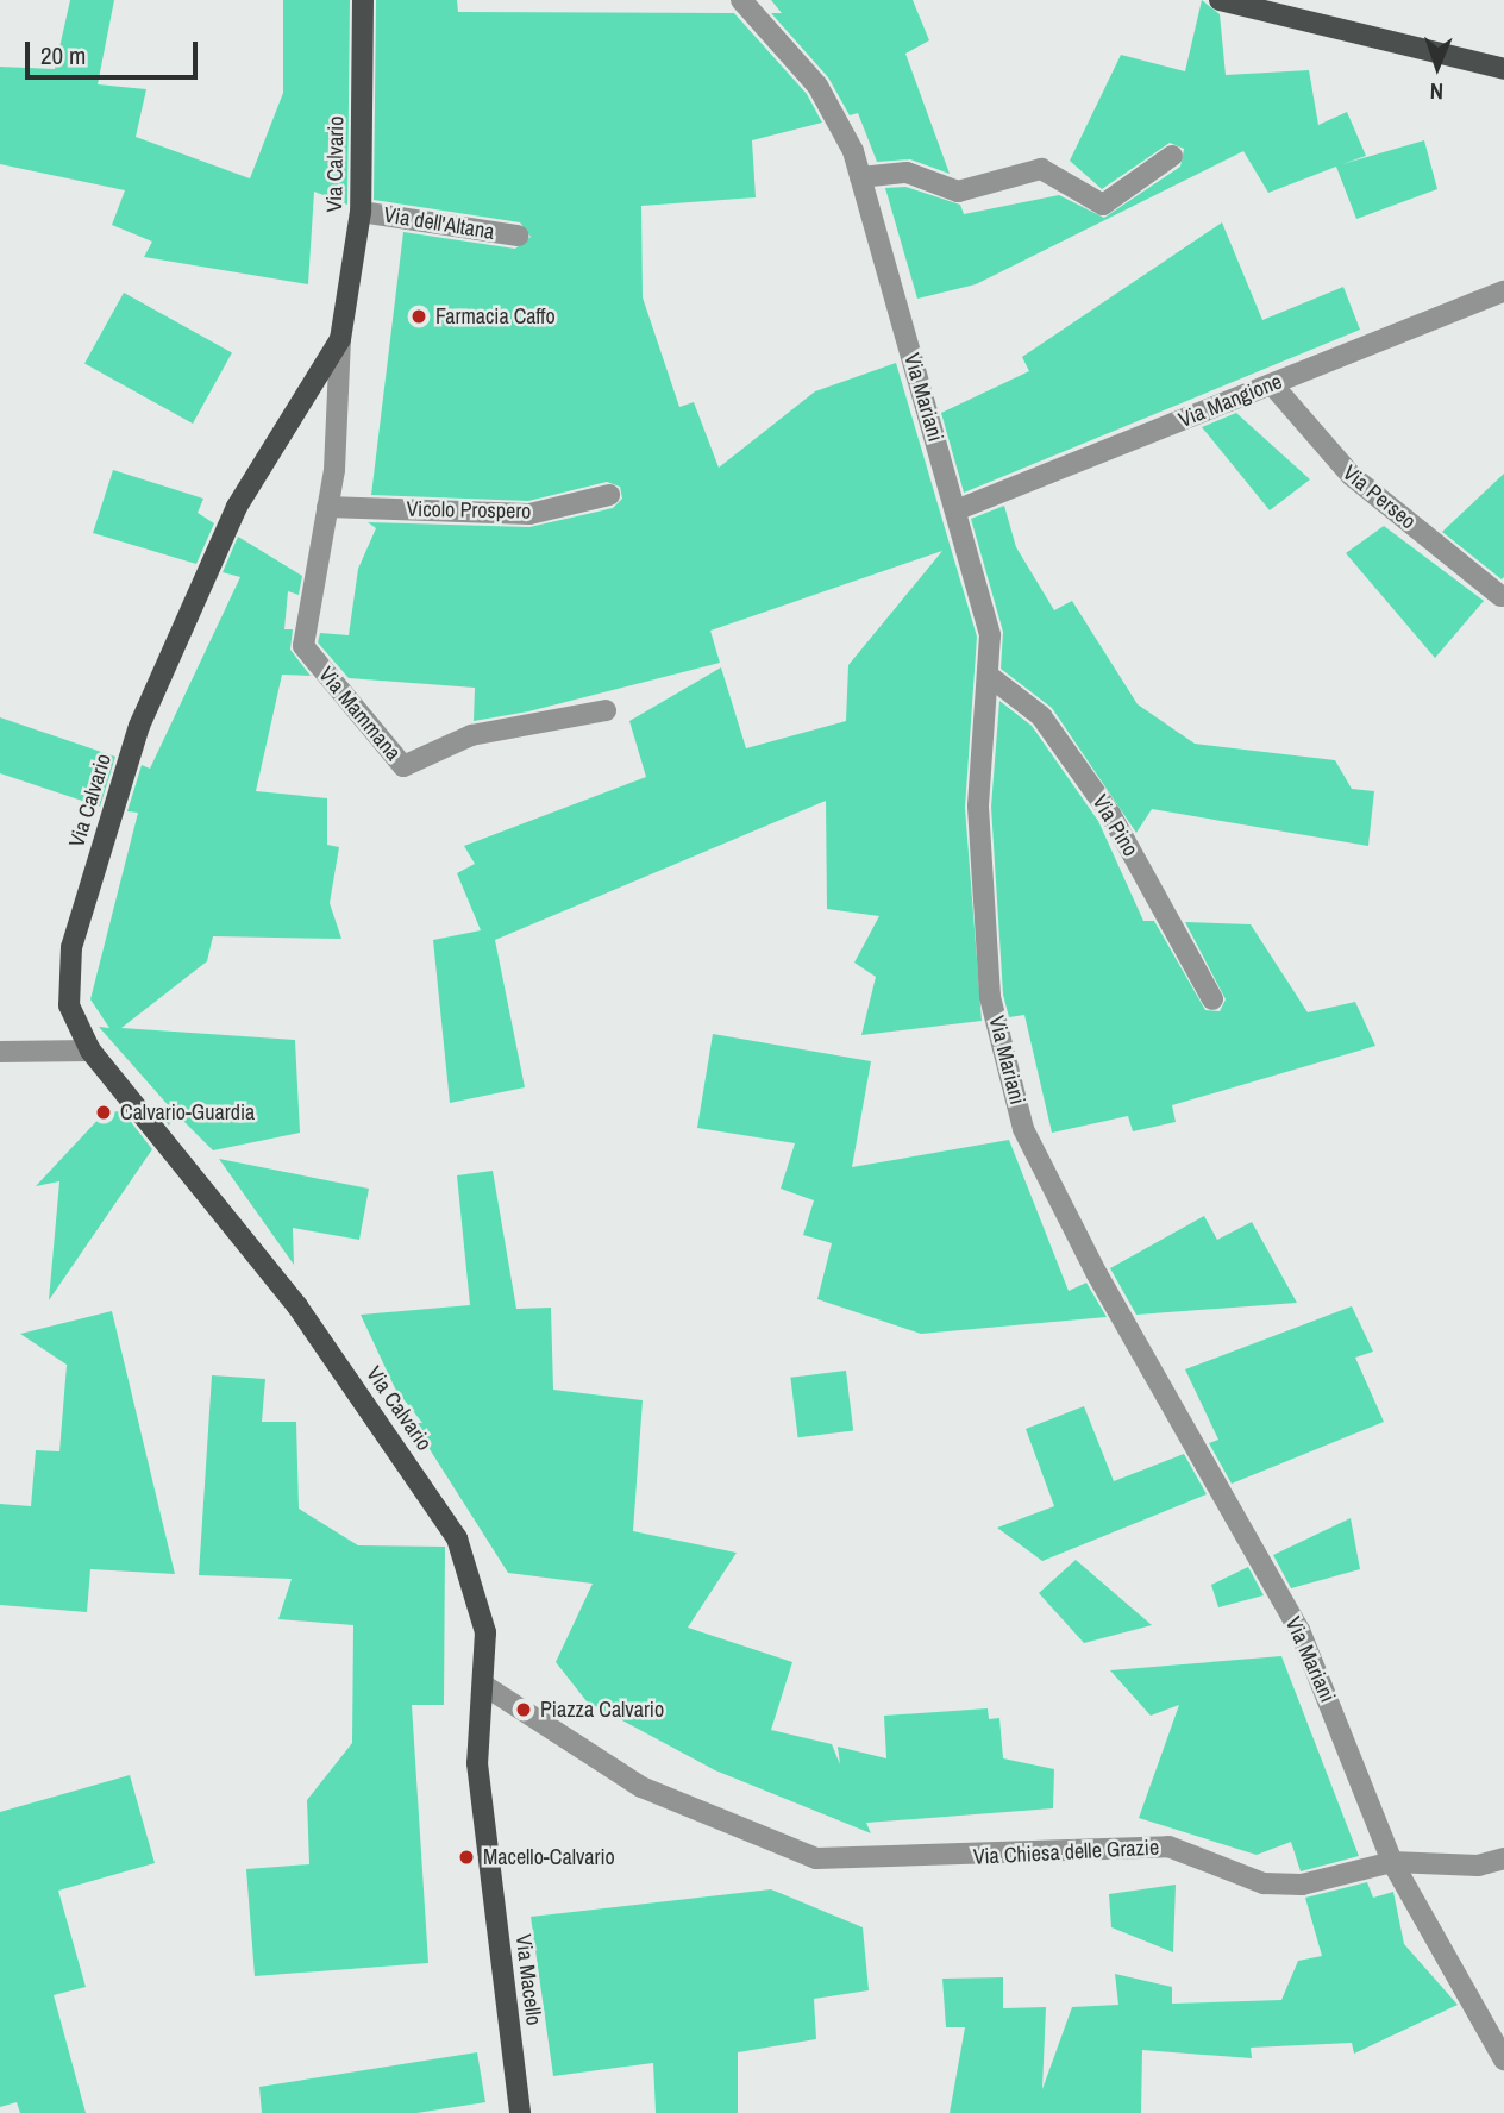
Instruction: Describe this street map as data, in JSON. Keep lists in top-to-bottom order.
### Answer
{
  "streets": {
    "main road": ["Via Calvario", "Via Macello"],
    "street": [
      "Via dell'Altana",
      "Via Mariani",
      "Via Mangione",
      "Via Perseo",
      "Vicolo Prospero",
      "Via Mammana",
      "Via Pino",
      "Via Chiesa delle Grazie"
    ]
  },
  "crossings": [
    ["Via Calvario", "Via dell'Altana"],
    ["Via Calvario", "Via Chiesa delle Grazie"],
    ["Via Calvario", "Via Macello"],
    ["Via Mariani", "Via Mangione"],
    ["Via Mariani", "Via Pino"],
    ["Via Mariani", "Via Chiesa delle Grazie"],
    ["Via Mangione", "Via Perseo"],
    ["Vicolo Prospero", "Via Mammana"],
    ["Via Chiesa delle Grazie", "Via Macello"]
  ],
  "places": [
    "Farmacia Caffo",
    "Calvario-Guardia",
    "Piazza Calvario",
    "Macello-Calvario"
  ],
  "scale_bar": "20 m",
  "north": "bottom"
}
